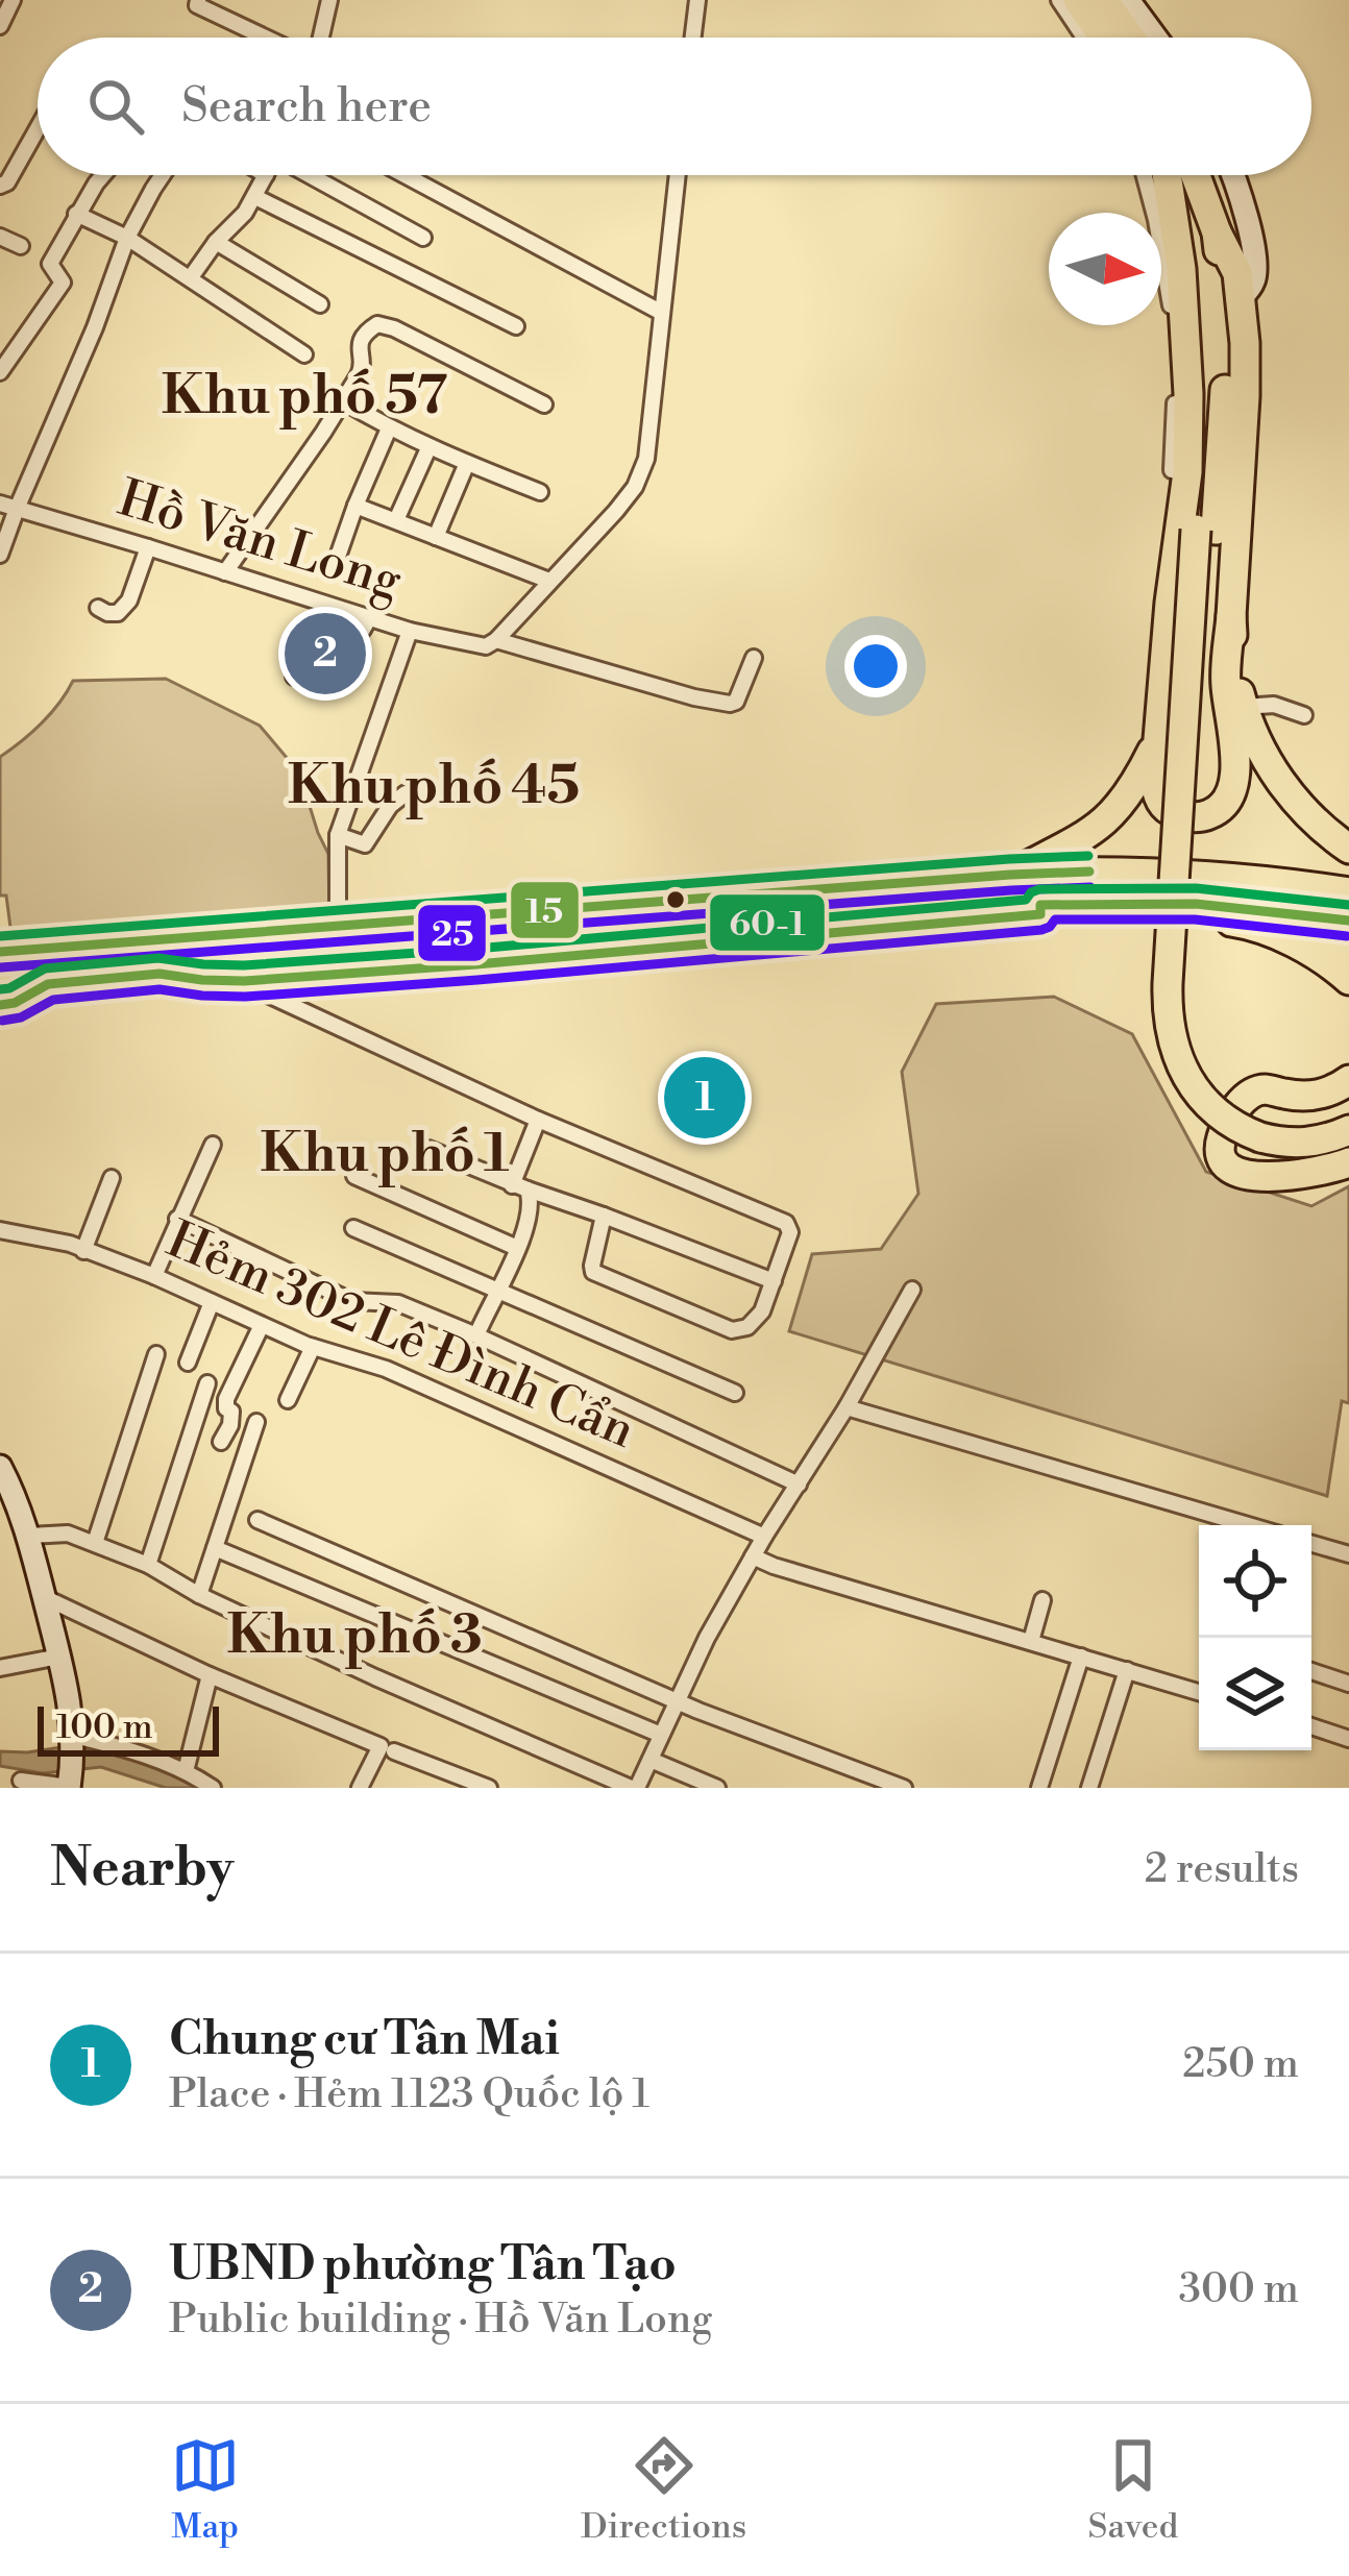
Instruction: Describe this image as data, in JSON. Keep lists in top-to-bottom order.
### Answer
{
  "streets": {
    "street": ["Hồ Văn Long", "Hẻm 302 Lê Đình Cẩn"]
  },
  "districts": [
    "Khu phố 57",
    "Khu phố 45",
    "Khu phố 1",
    "Khu phố 3"
  ],
  "lines": ["transit line 60-1", "transit line 15", "transit line 25"],
  "scale_bar": "100 m",
  "north": "right",
  "page": {
    "search": "Search here",
    "pins": ["2", "1"],
    "scale": "100 m",
    "heading": ["Nearby", "2 results"],
    "list": [
      {
        "mark": "1",
        "name": "Chung cư Tân Mai",
        "note": "Place · Hẻm 1123 Quốc lộ 1",
        "value": "250 m"
      },
      {
        "mark": "2",
        "name": "UBND phường Tân Tạo",
        "note": "Public building · Hồ Văn Long",
        "value": "300 m"
      }
    ],
    "nav": ["Map", "Directions", "Saved"]
  }
}
